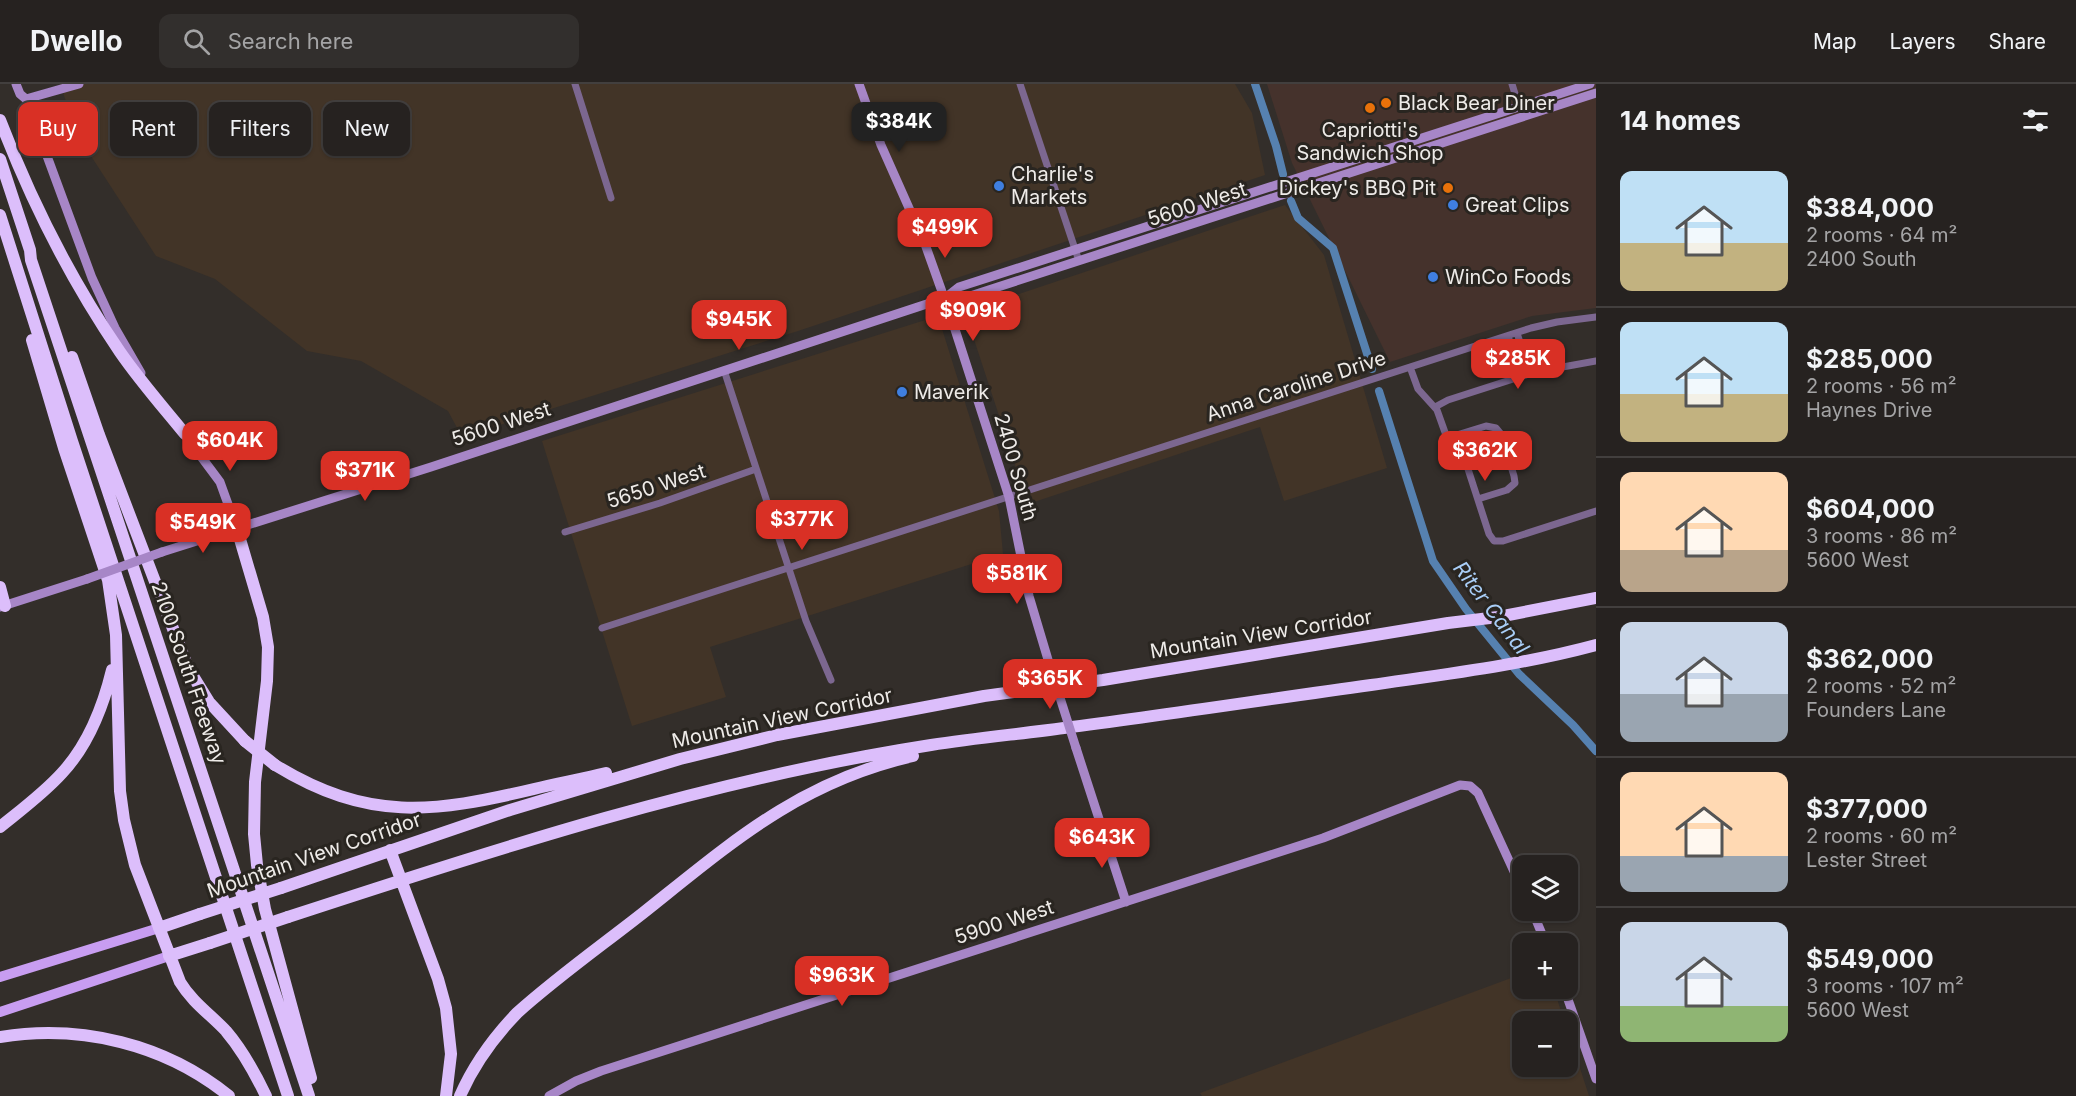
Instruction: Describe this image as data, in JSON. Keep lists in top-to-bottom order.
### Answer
{
  "streets": {
    "highway": ["Mountain View Corridor", "2100 South Freeway"],
    "main road": ["5600 West", "2400 South", "5900 West"],
    "street": ["Anna Caroline Drive", "5650 West"]
  },
  "crossings": [
    ["5600 West", "2400 South"],
    ["Anna Caroline Drive", "2400 South"],
    ["2400 South", "5900 West"]
  ],
  "water": ["Riter Canal"],
  "places": [
    "Black Bear Diner",
    "Capriotti's Sandwich Shop",
    "Charlie's Markets",
    "Dickey's BBQ Pit",
    "Great Clips",
    "WinCo Foods",
    "Maverik"
  ],
  "page": {
    "header": "Dwello",
    "search": "Search here",
    "nav": ["Map", "Layers", "Share"],
    "heading": "14 homes",
    "price": [
      "$384K",
      "$499K",
      "$909K",
      "$945K",
      "$285K",
      "$604K",
      "$362K",
      "$371K",
      "$377K",
      "$549K",
      "$581K",
      "$365K",
      "$643K",
      "$963K"
    ],
    "chip": [
      "Buy",
      "Rent",
      "Filters",
      "New"
    ],
    "list": [
      {
        "name": "$384,000",
        "note": "2 rooms · 64 m² · 2400 South"
      },
      {
        "name": "$285,000",
        "note": "2 rooms · 56 m² · Haynes Drive"
      },
      {
        "name": "$604,000",
        "note": "3 rooms · 86 m² · 5600 West"
      },
      {
        "name": "$362,000",
        "note": "2 rooms · 52 m² · Founders Lane"
      },
      {
        "name": "$377,000",
        "note": "2 rooms · 60 m² · Lester Street"
      },
      {
        "name": "$549,000",
        "note": "3 rooms · 107 m² · 5600 West"
      }
    ],
    "map_buttons": ["+", "−"]
  }
}
